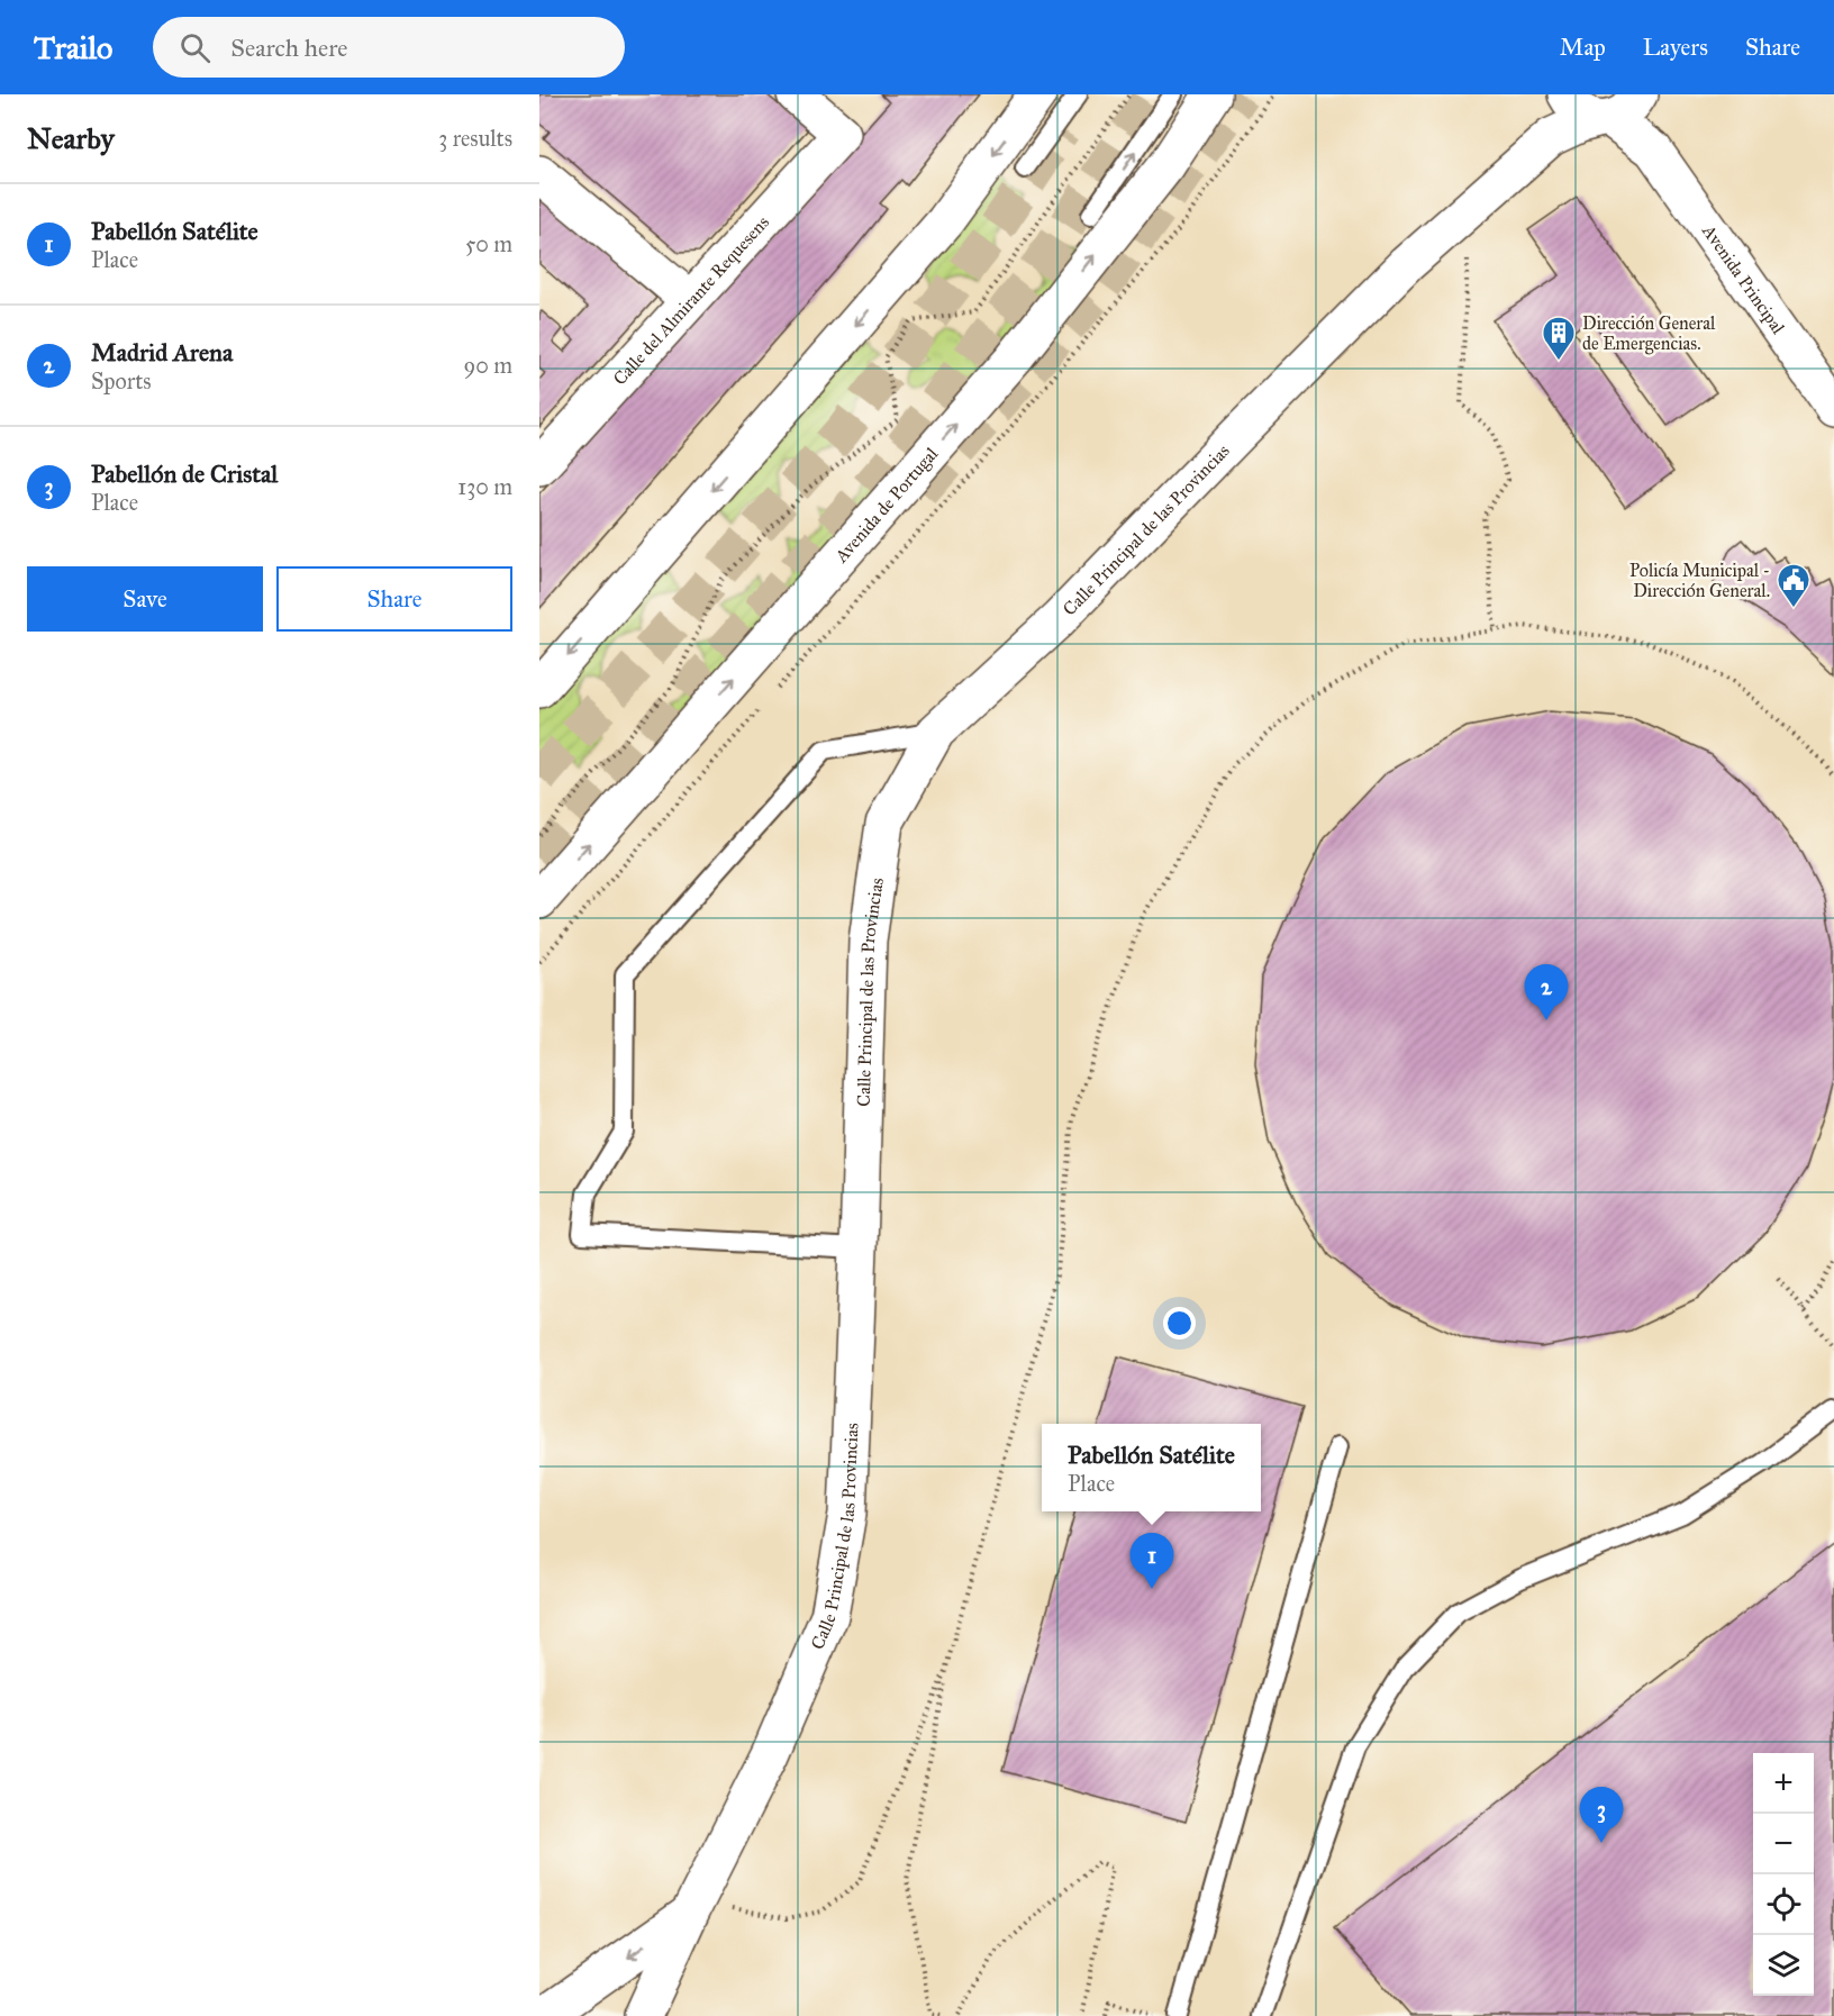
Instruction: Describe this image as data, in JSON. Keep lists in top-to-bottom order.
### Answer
{
  "streets": {
    "street": [
      "Avenida Principal",
      "Calle del Almirante Requesens",
      "Avenida de Portugal",
      "Calle Principal de las Provincias"
    ]
  },
  "crossings": [
    ["Avenida Principal", "Calle Principal de las Provincias"]
  ],
  "places": {
    "building": ["Dirección General de Emergencias."],
    "public building": ["Policía Municipal - Dirección General."]
  },
  "page": {
    "header": "Trailo",
    "search": "Search here",
    "nav": ["Map", "Layers", "Share"],
    "heading": ["Nearby", "3 results"],
    "list": [
      {
        "mark": "1",
        "name": "Pabellón Satélite",
        "note": "Place",
        "value": "50 m"
      },
      {
        "mark": "2",
        "name": "Madrid Arena",
        "note": "Sports",
        "value": "90 m"
      },
      {
        "mark": "3",
        "name": "Pabellón de Cristal",
        "note": "Place",
        "value": "130 m"
      }
    ],
    "buttons": ["Save", "Share"],
    "pins": ["2", "1", "3"],
    "popup": ["Pabellón Satélite", "Place"],
    "map_buttons": ["+", "−"]
  }
}
